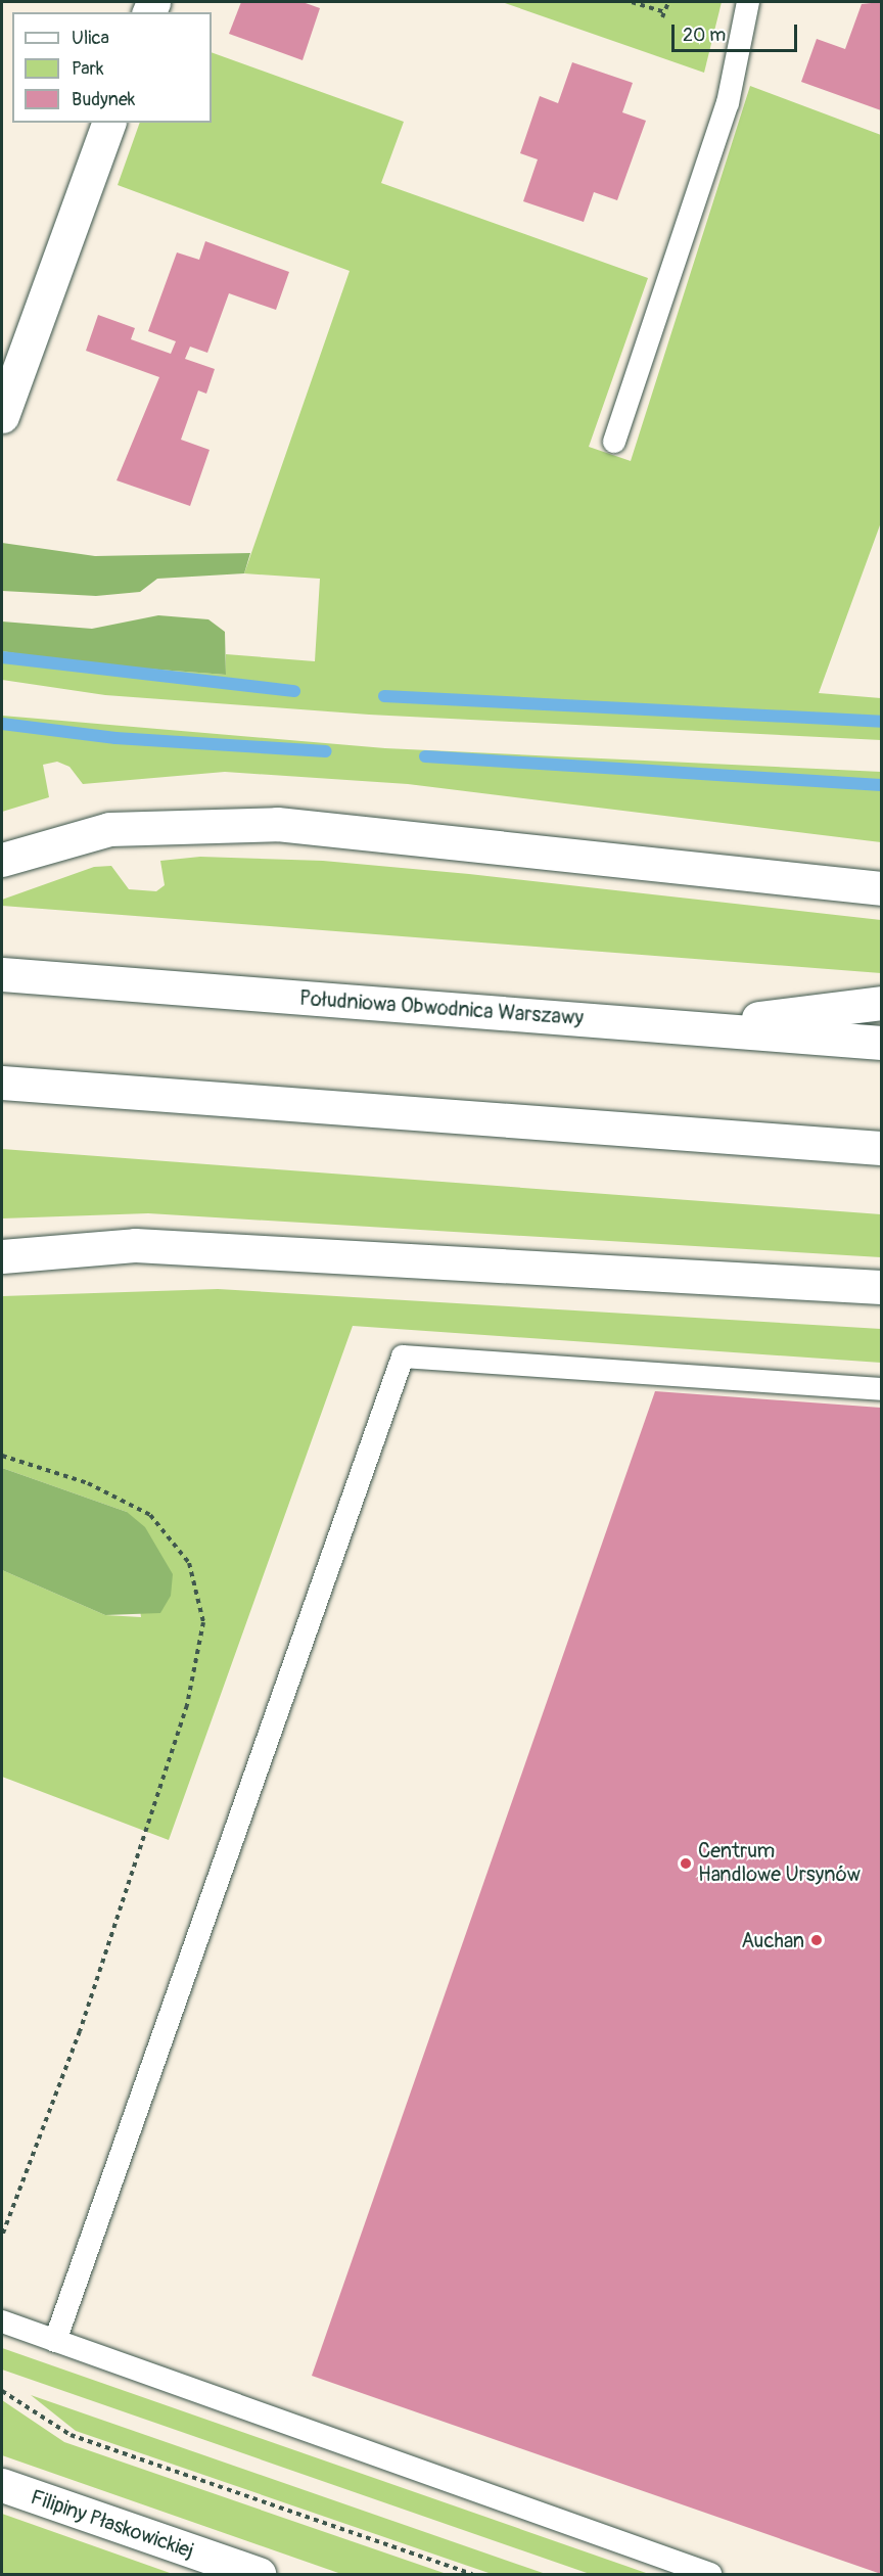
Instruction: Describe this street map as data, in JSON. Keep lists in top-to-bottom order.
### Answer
{
  "streets": {
    "main road": ["Południowa Obwodnica Warszawy", "Filipiny Płaskowickiej"]
  },
  "places": ["Centrum Handlowe Ursynów", "Auchan"],
  "legend": ["Ulica", "Park", "Budynek"],
  "scale_bar": "20 m"
}
